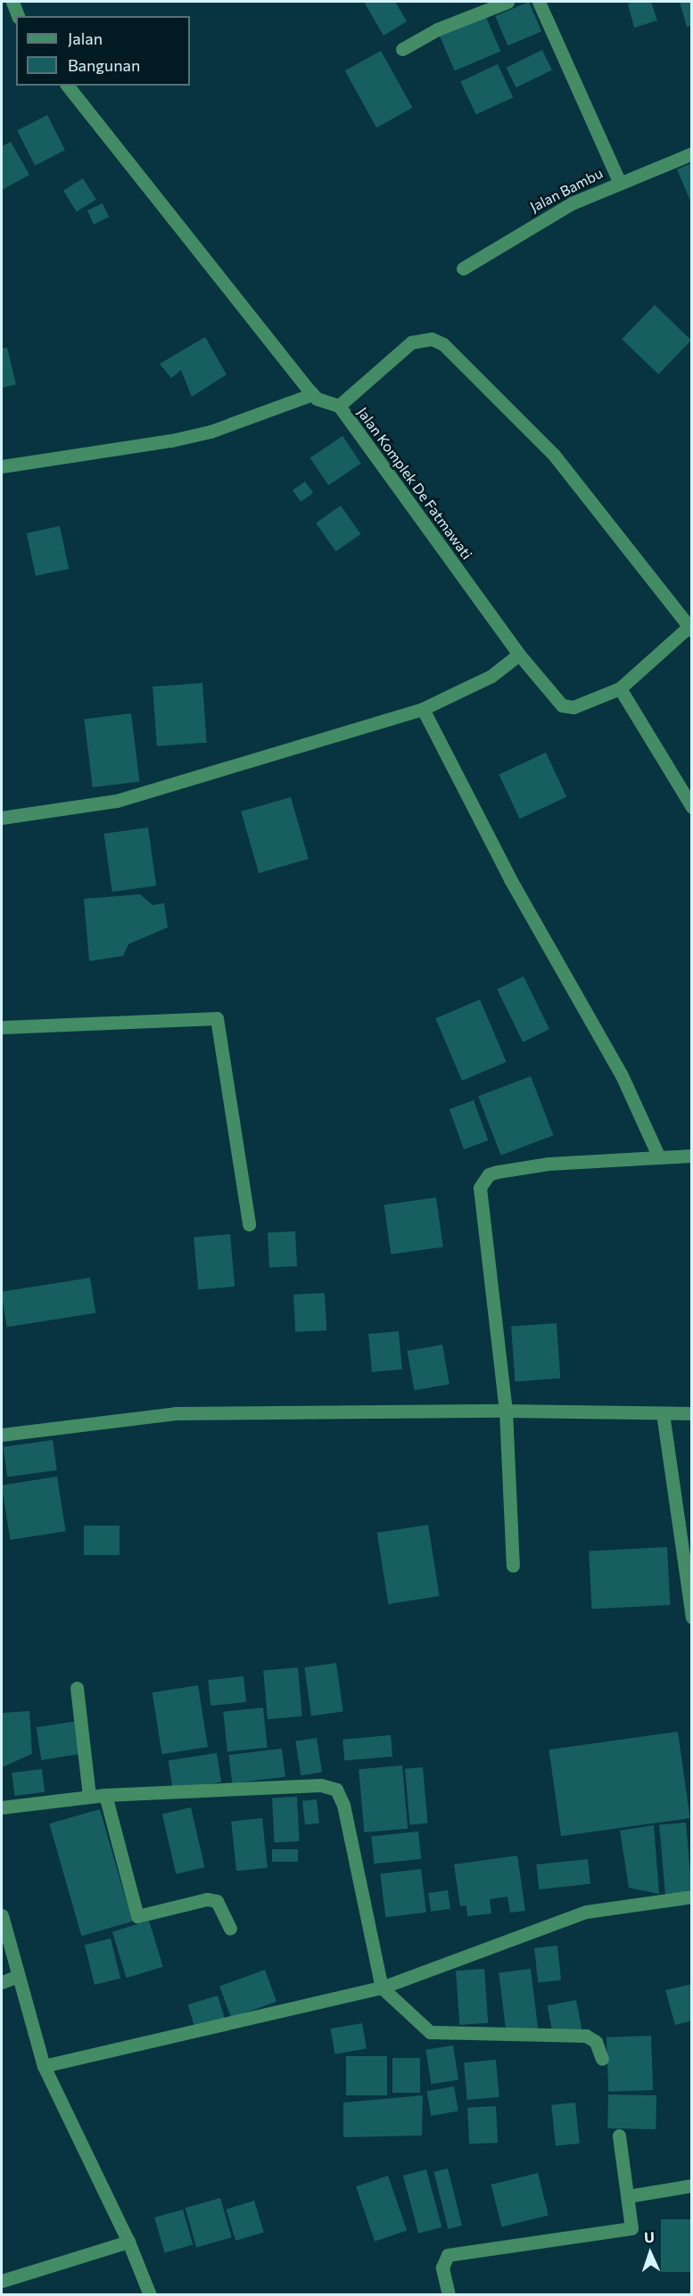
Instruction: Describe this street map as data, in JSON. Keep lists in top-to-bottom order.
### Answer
{
  "streets": {
    "street": ["Jalan Bambu", "Jalan Komplek De Fatmawati"]
  },
  "legend": ["Jalan", "Bangunan"],
  "north": "top"
}
